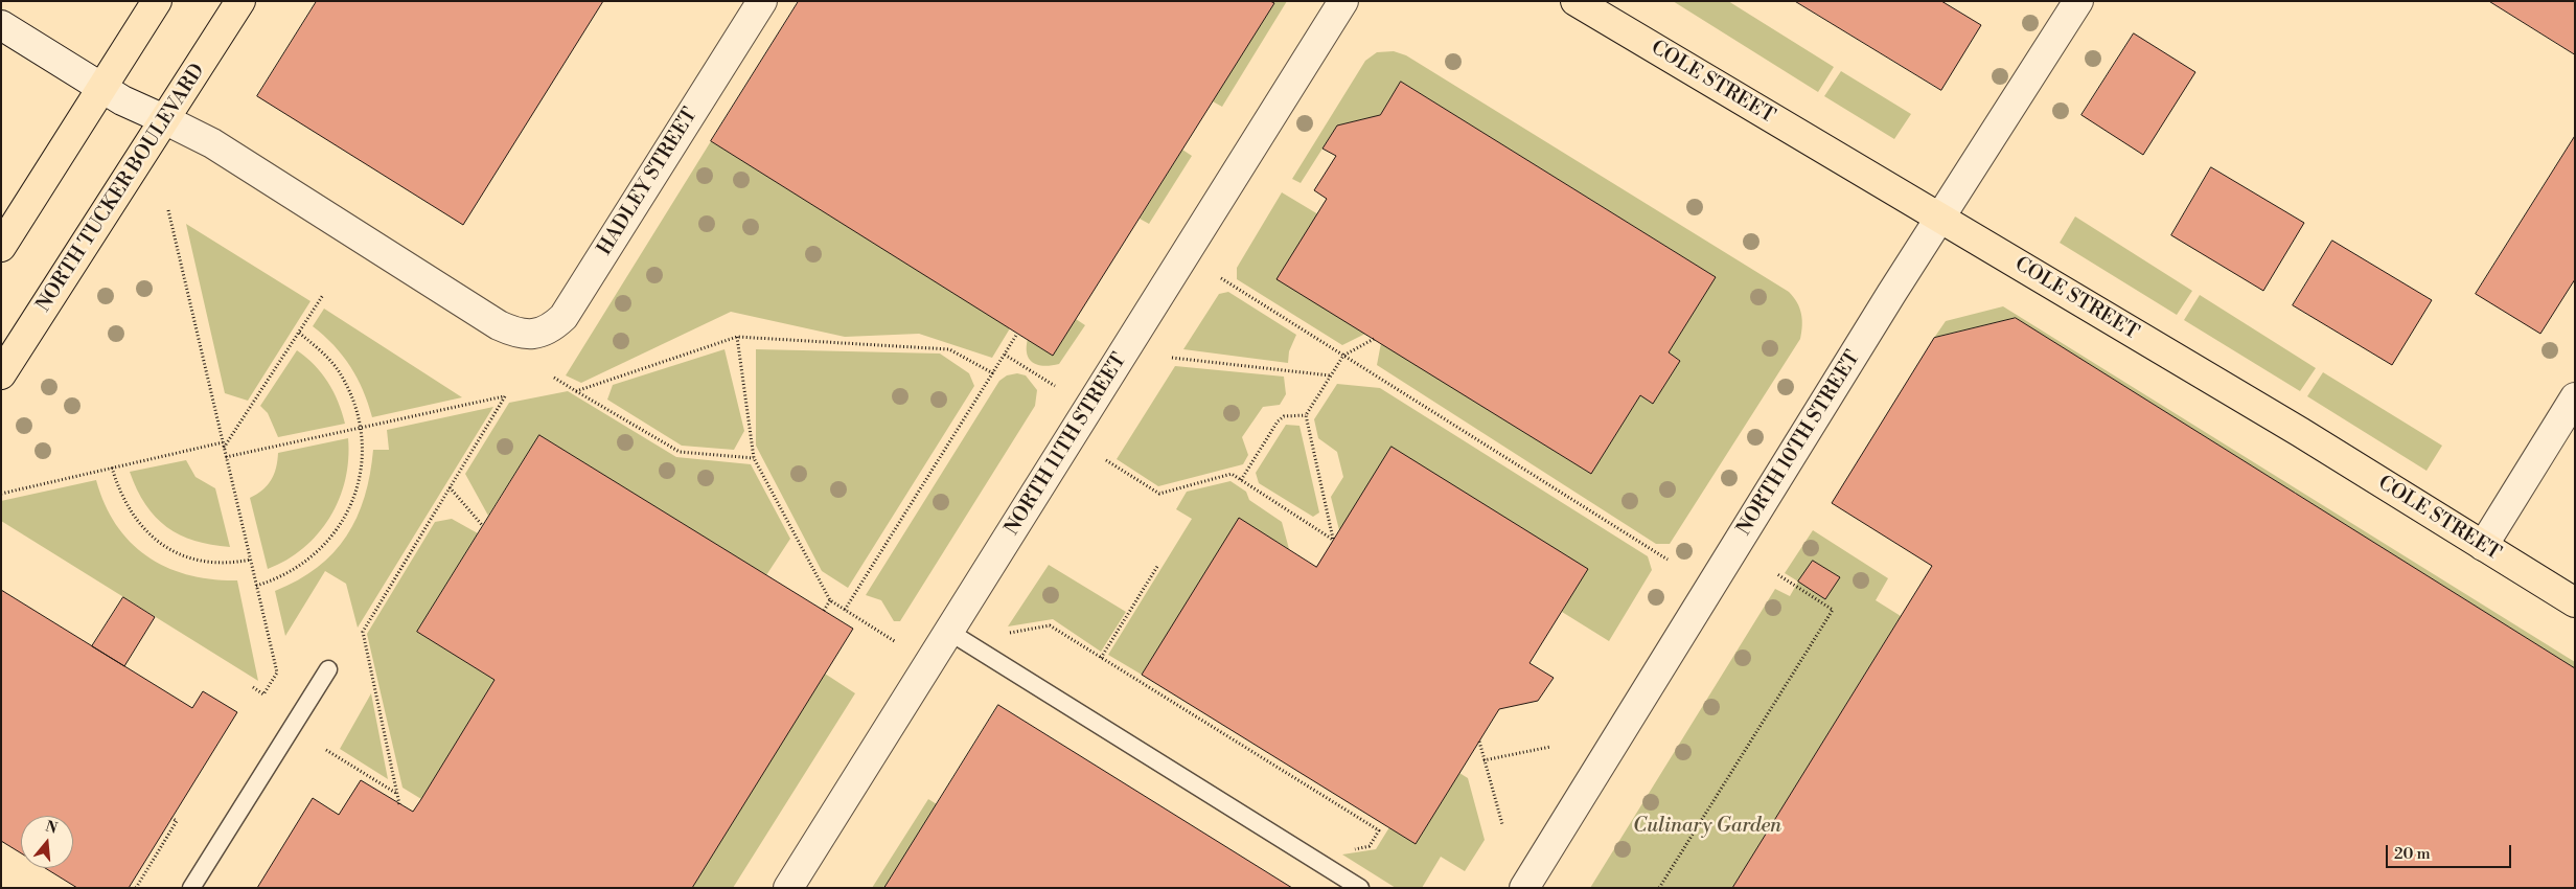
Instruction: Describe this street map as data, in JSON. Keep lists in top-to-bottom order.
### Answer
{
  "streets": {
    "main road": ["COLE STREET", "NORTH TUCKER BOULEVARD"],
    "street": ["HADLEY STREET", "NORTH 10TH STREET", "NORTH 11TH STREET"]
  },
  "crossings": [
    ["COLE STREET", "NORTH 10TH STREET"],
    ["HADLEY STREET", "NORTH TUCKER BOULEVARD"]
  ],
  "parks": ["Culinary Garden"],
  "scale_bar": "20 m",
  "north": "top"
}
